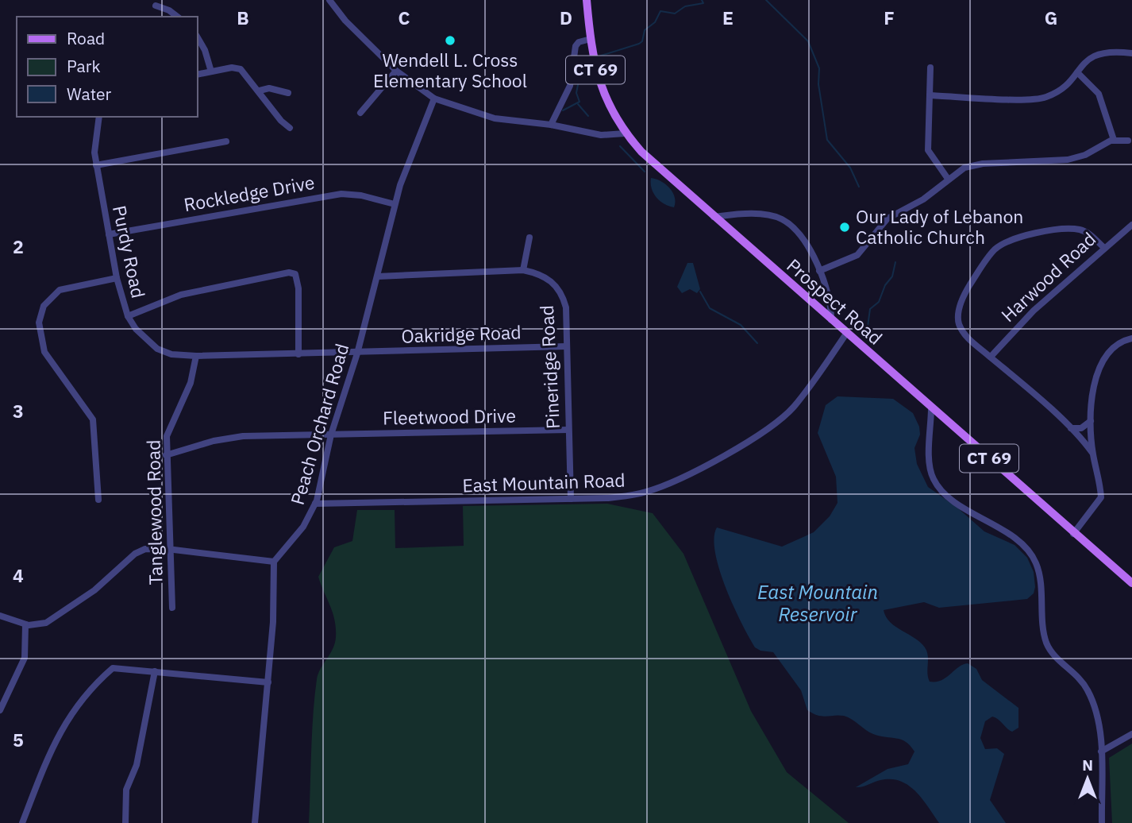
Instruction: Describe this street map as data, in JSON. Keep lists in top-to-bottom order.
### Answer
{
  "streets": {
    "main road": ["CT 69", "Prospect Road"],
    "street": [
      "Rockledge Drive",
      "Purdy Road",
      "Harwood Road",
      "Oakridge Road",
      "Pineridge Road",
      "Fleetwood Drive",
      "Peach Orchard Road",
      "East Mountain Road",
      "Tanglewood Road"
    ]
  },
  "crossings": [
    ["Rockledge Drive", "Purdy Road"],
    ["Rockledge Drive", "Peach Orchard Road"],
    ["Purdy Road", "Oakridge Road"],
    ["Purdy Road", "Peach Orchard Road"],
    ["Purdy Road", "Tanglewood Road"],
    ["Prospect Road", "East Mountain Road"],
    ["Oakridge Road", "Pineridge Road"],
    ["Oakridge Road", "Peach Orchard Road"],
    ["Pineridge Road", "Fleetwood Drive"],
    ["Pineridge Road", "Peach Orchard Road"],
    ["Pineridge Road", "East Mountain Road"],
    ["Fleetwood Drive", "Peach Orchard Road"],
    ["Fleetwood Drive", "Tanglewood Road"],
    ["Peach Orchard Road", "East Mountain Road"]
  ],
  "water": ["East Mountain Reservoir"],
  "places": ["Wendell L. Cross Elementary School", "Our Lady of Lebanon Catholic Church"],
  "legend": ["Road", "Park", "Water"],
  "north": "top",
  "grid": {
    "columns": [
      "B",
      "C",
      "D",
      "E",
      "F",
      "G"
    ],
    "rows": [
      "2",
      "3",
      "4",
      "5"
    ]
  }
}
